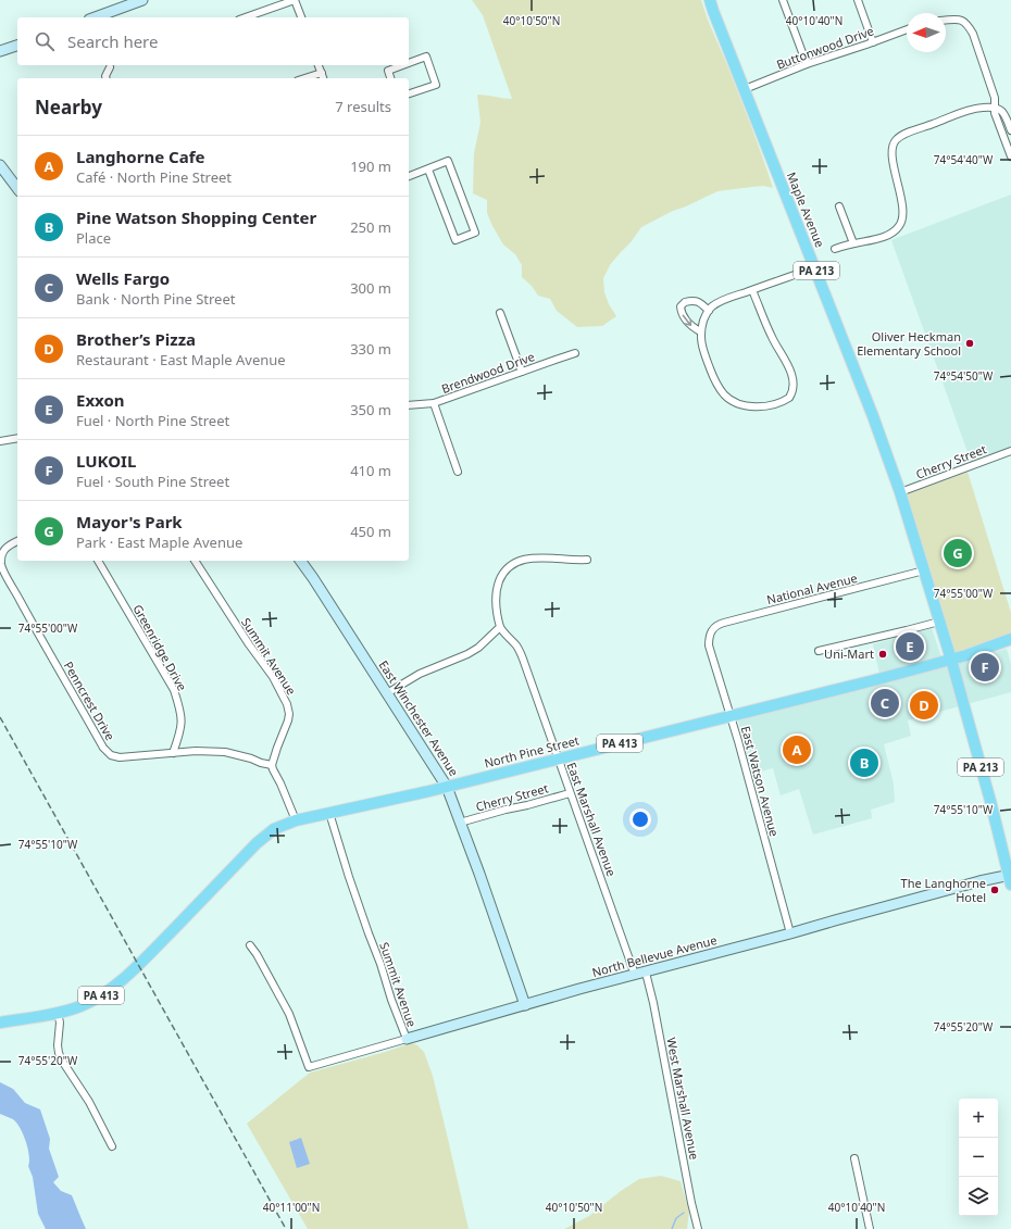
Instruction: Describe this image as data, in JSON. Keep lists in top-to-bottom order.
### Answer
{
  "streets": {
    "main road": [
      "Maple Avenue",
      "PA 213",
      "PA 413",
      "North Pine Street"
    ],
    "street": [
      "Buttonwood Drive",
      "Brendwood Drive",
      "Cherry Street",
      "National Avenue",
      "Greenridge Drive",
      "Summit Avenue",
      "Penncrest Drive",
      "East Winchester Avenue",
      "East Watson Avenue",
      "East Marshall Avenue",
      "North Bellevue Avenue",
      "West Marshall Avenue"
    ]
  },
  "crossings": [
    ["Buttonwood Drive", "Maple Avenue"],
    ["Maple Avenue", "PA 213"],
    ["Maple Avenue", "Cherry Street"],
    ["PA 213", "Cherry Street"],
    ["PA 213", "National Avenue"],
    ["PA 213", "PA 413"],
    ["PA 213", "North Pine Street"],
    ["PA 213", "North Bellevue Avenue"],
    ["Cherry Street", "East Winchester Avenue"],
    ["Cherry Street", "East Marshall Avenue"],
    ["National Avenue", "East Watson Avenue"],
    ["Greenridge Drive", "Penncrest Drive"],
    ["Summit Avenue", "Penncrest Drive"],
    ["Summit Avenue", "North Pine Street"],
    ["Summit Avenue", "North Bellevue Avenue"],
    ["East Winchester Avenue", "North Pine Street"],
    ["East Winchester Avenue", "North Bellevue Avenue"],
    ["PA 413", "North Pine Street"],
    ["North Pine Street", "East Watson Avenue"],
    ["North Pine Street", "East Marshall Avenue"],
    ["East Watson Avenue", "North Bellevue Avenue"],
    ["East Marshall Avenue", "North Bellevue Avenue"],
    ["North Bellevue Avenue", "West Marshall Avenue"]
  ],
  "places": ["Oliver Heckman Elementary School", "Uni-Mart", "The Langhorne Hotel"],
  "north": "left",
  "page": {
    "search": "Search here",
    "heading": ["Nearby", "7 results"],
    "list": [
      {
        "mark": "A",
        "name": "Langhorne Cafe",
        "note": "Café · North Pine Street",
        "value": "190 m"
      },
      {
        "mark": "B",
        "name": "Pine Watson Shopping Center",
        "note": "Place",
        "value": "250 m"
      },
      {
        "mark": "C",
        "name": "Wells Fargo",
        "note": "Bank · North Pine Street",
        "value": "300 m"
      },
      {
        "mark": "D",
        "name": "Brother’s Pizza",
        "note": "Restaurant · East Maple Avenue",
        "value": "330 m"
      },
      {
        "mark": "E",
        "name": "Exxon",
        "note": "Fuel · North Pine Street",
        "value": "350 m"
      },
      {
        "mark": "F",
        "name": "LUKOIL",
        "note": "Fuel · South Pine Street",
        "value": "410 m"
      },
      {
        "mark": "G",
        "name": "Mayor's Park",
        "note": "Park · East Maple Avenue",
        "value": "450 m"
      }
    ],
    "pins": [
      "G",
      "E",
      "F",
      "C",
      "D",
      "A",
      "B"
    ],
    "map_buttons": ["+", "−"]
  },
  "coordinates": [
    "40°10'50\"N",
    "40°10'40\"N",
    "74°54'40\"W",
    "74°54'50\"W",
    "74°55'00\"W",
    "74°55'10\"W",
    "74°55'20\"W",
    "40°11'00\"N"
  ]
}
